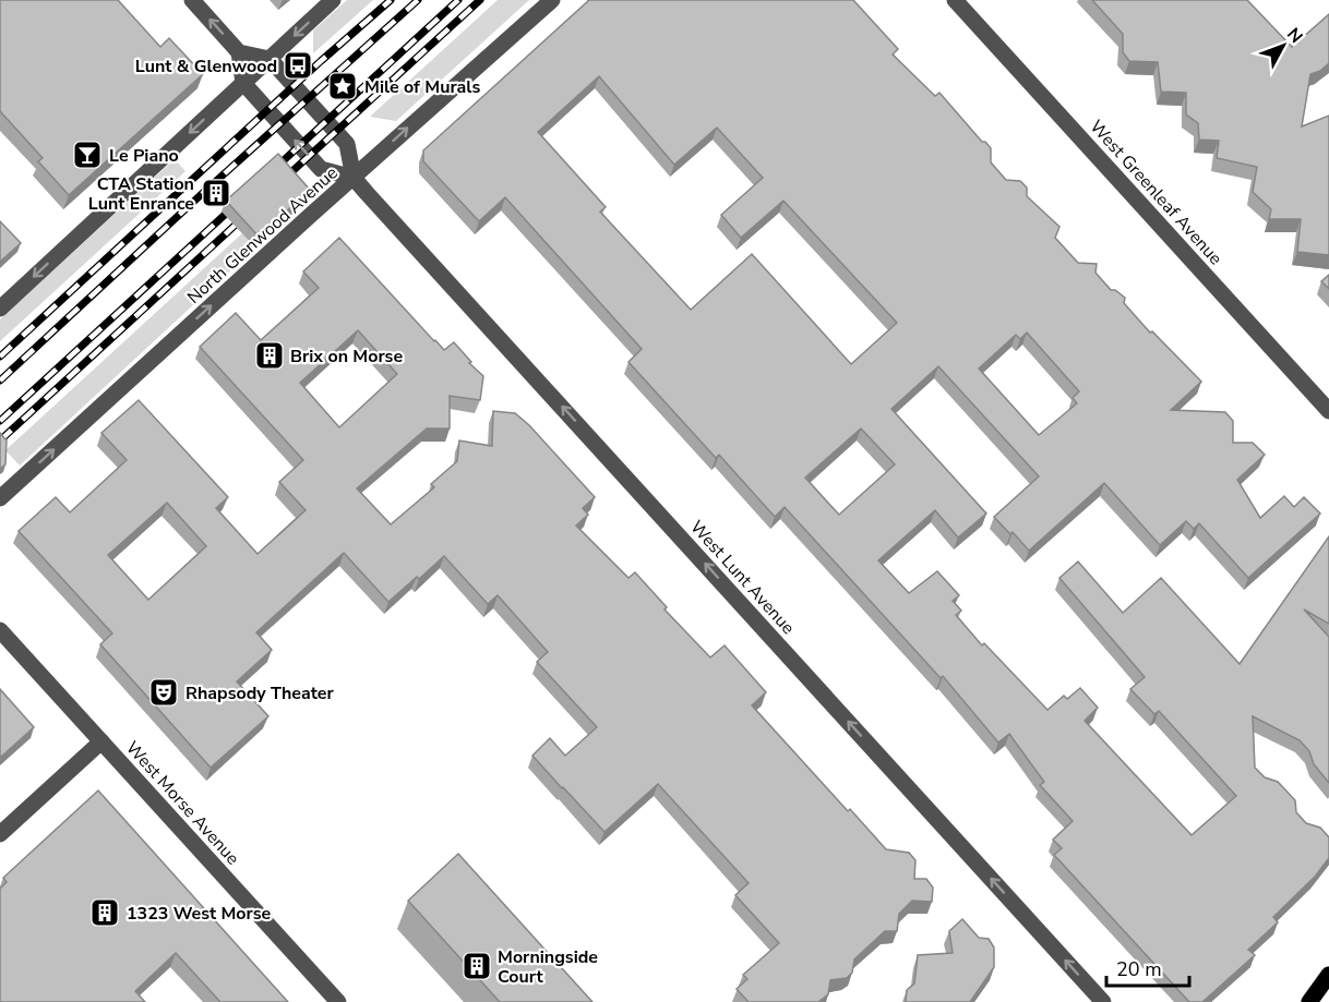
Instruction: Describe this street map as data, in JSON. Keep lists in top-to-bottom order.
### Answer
{
  "streets": {
    "street": [
      "West Greenleaf Avenue",
      "North Glenwood Avenue",
      "West Lunt Avenue",
      "West Morse Avenue"
    ]
  },
  "crossings": [
    ["North Glenwood Avenue", "West Lunt Avenue"]
  ],
  "one_way": ["West Lunt Avenue"],
  "places": {
    "bus stop": ["Lunt & Glenwood"],
    "place": ["Mile of Murals"],
    "bar": ["Le Piano"],
    "building": [
      "CTA Station Lunt Enrance",
      "Brix on Morse",
      "1323 West Morse",
      "Morningside Court"
    ],
    "theatre": ["Rhapsody Theater"]
  },
  "scale_bar": "20 m",
  "north": "top right"
}
